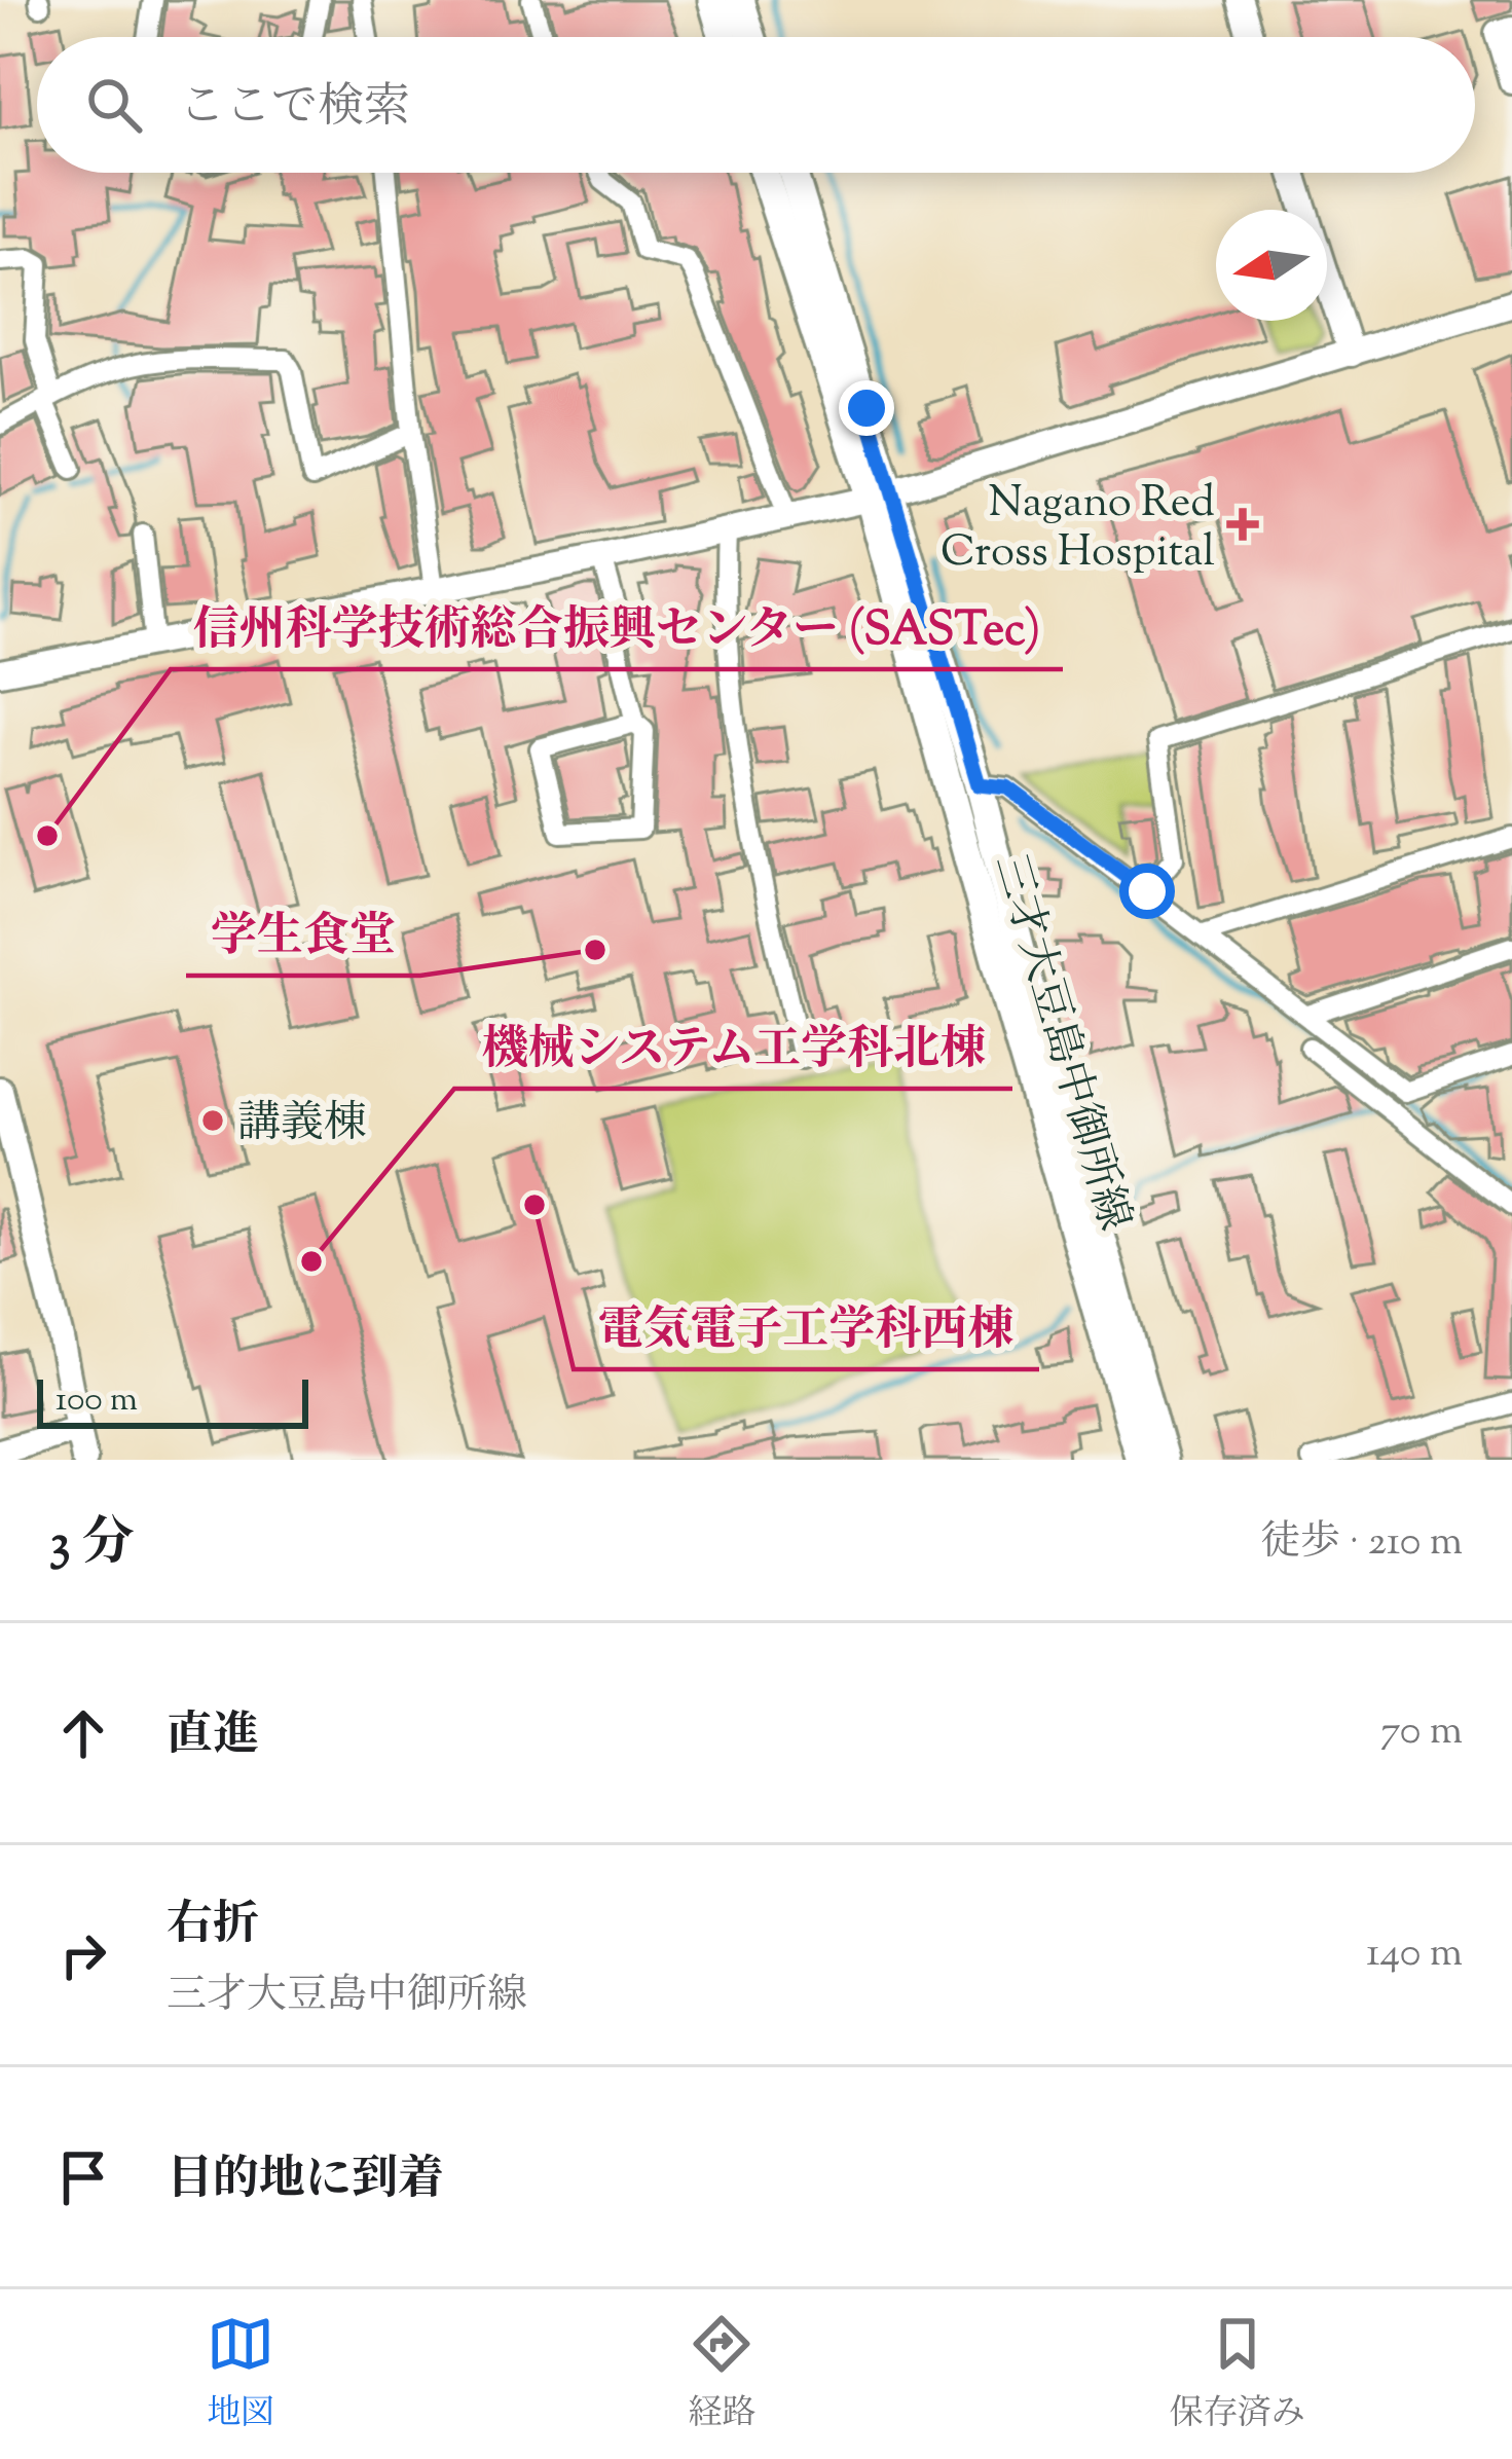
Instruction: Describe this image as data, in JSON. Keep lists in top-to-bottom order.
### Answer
{
  "streets": {
    "main road": ["三才大豆島中御所線"]
  },
  "places": {
    "health": ["Nagano Red Cross Hospital"],
    "other": [
      "信州科学技術総合振興センター (SASTec)",
      "学生食堂",
      "講義棟",
      "電気電子工学科西棟",
      "機械システム工学科北棟"
    ]
  },
  "scale_bar": "100 m",
  "north": "left",
  "page": {
    "search": "ここで検索",
    "scale": "100 m",
    "heading": ["3 分", "徒歩 · 210 m"],
    "list": [
      ["直進", "70 m"],
      ["右折", "三才大豆島中御所線", "140 m"],
      "目的地に到着"
    ],
    "nav": ["地図", "経路", "保存済み"]
  }
}
